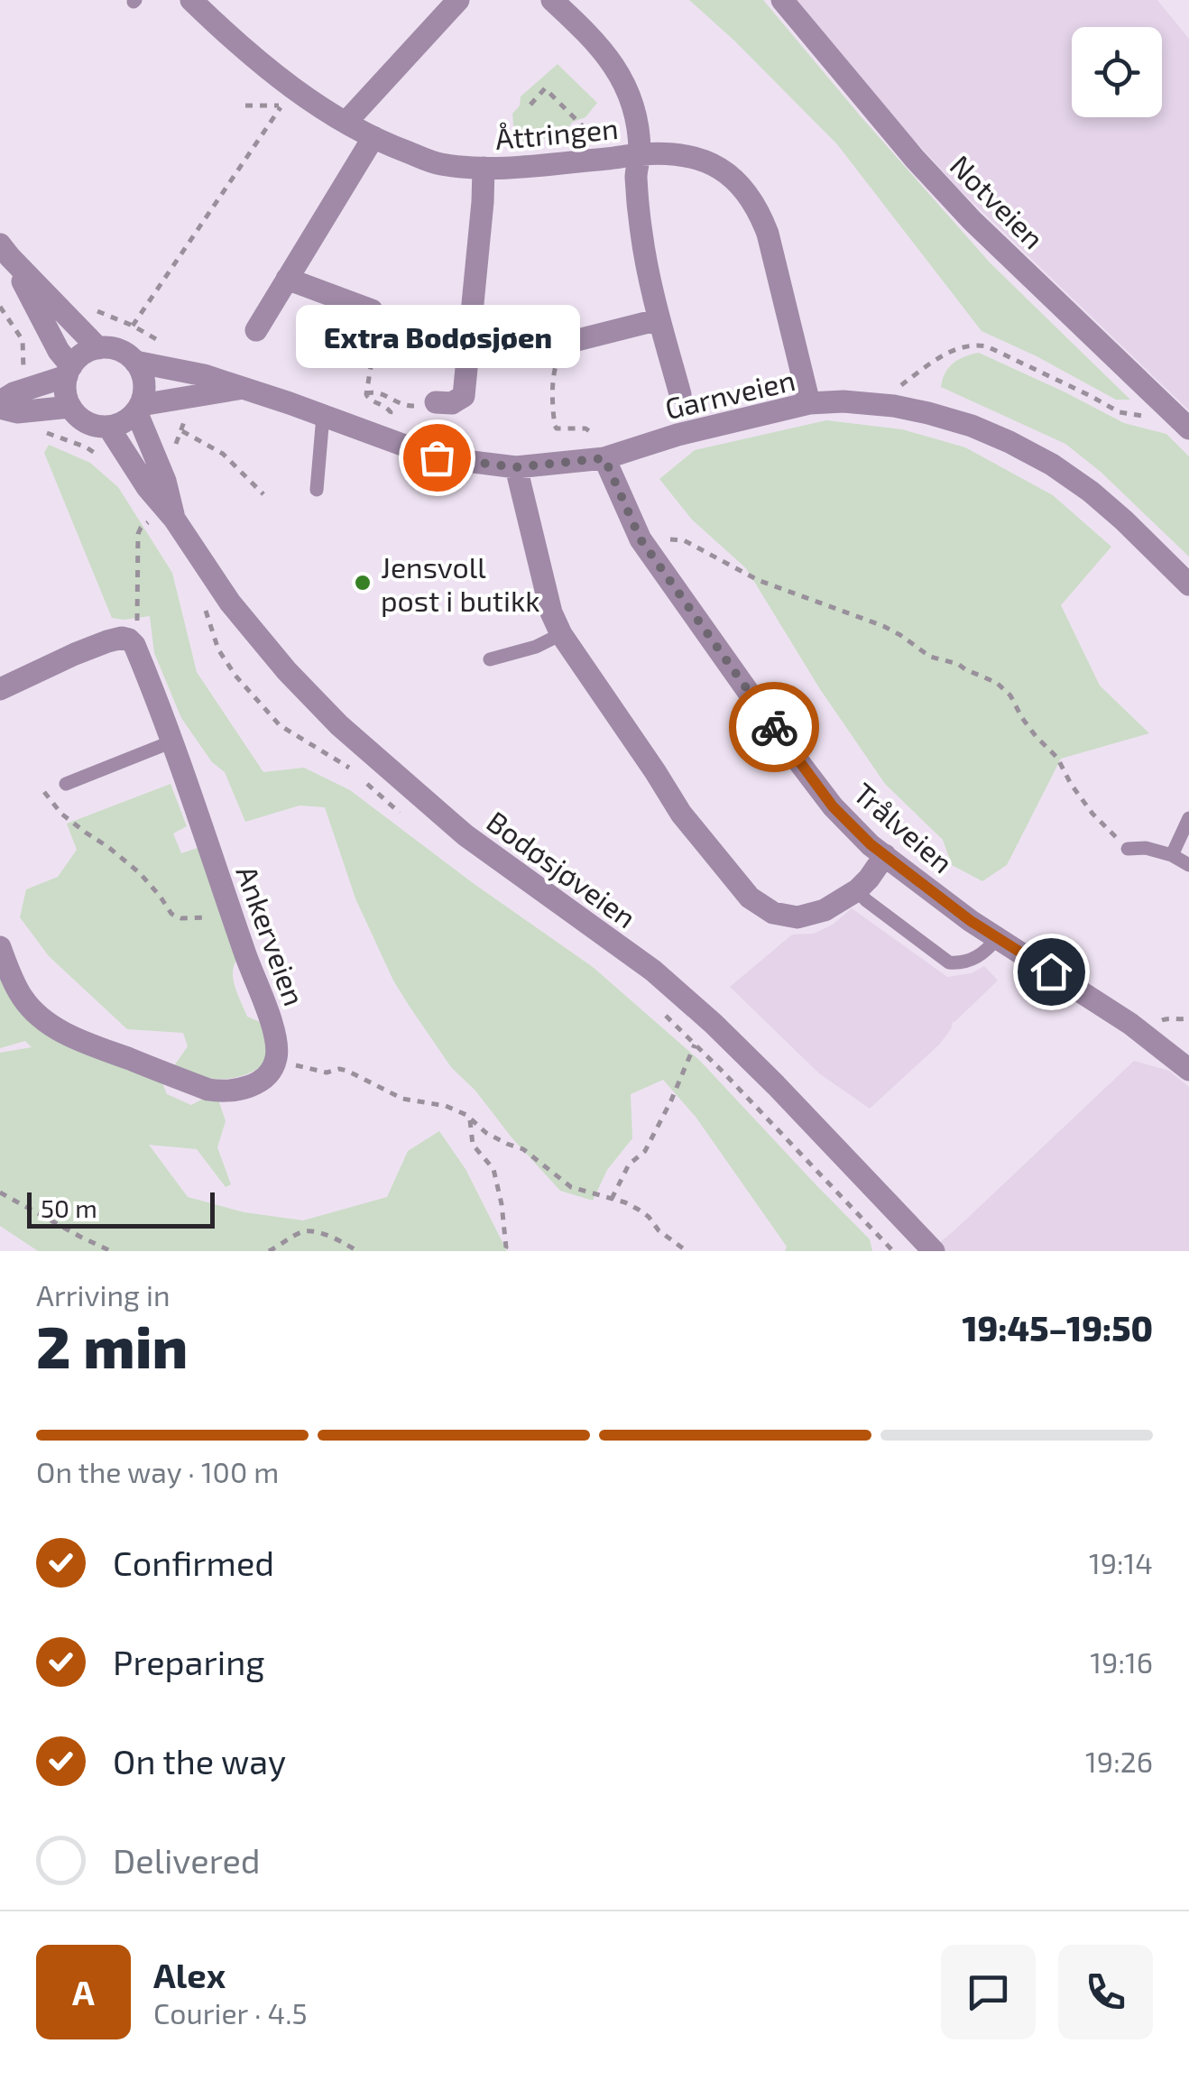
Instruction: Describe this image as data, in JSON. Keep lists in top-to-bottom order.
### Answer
{
  "streets": {
    "street": [
      "Åttringen",
      "Notveien",
      "Garnveien",
      "Trålveien",
      "Bodøsjøveien",
      "Ankerveien"
    ]
  },
  "crossings": [
    ["Åttringen", "Garnveien"],
    ["Garnveien", "Trålveien"],
    ["Garnveien", "Bodøsjøveien"]
  ],
  "places": ["Extra Bodøsjøen", "Jensvoll post i butikk"],
  "scale_bar": "50 m",
  "page": {
    "bubble": "Extra Bodøsjøen",
    "scale": "50 m",
    "heading": ["2 min", "Arriving in", "19:45–19:50"],
    "panel": ["Alex", "Courier · 4.5"],
    "bar": "On the way · 100 m",
    "list": [
      ["Confirmed", "19:14"],
      ["Preparing", "19:16"],
      ["On the way", "19:26"],
      "Delivered"
    ],
    "round": "A"
  }
}
